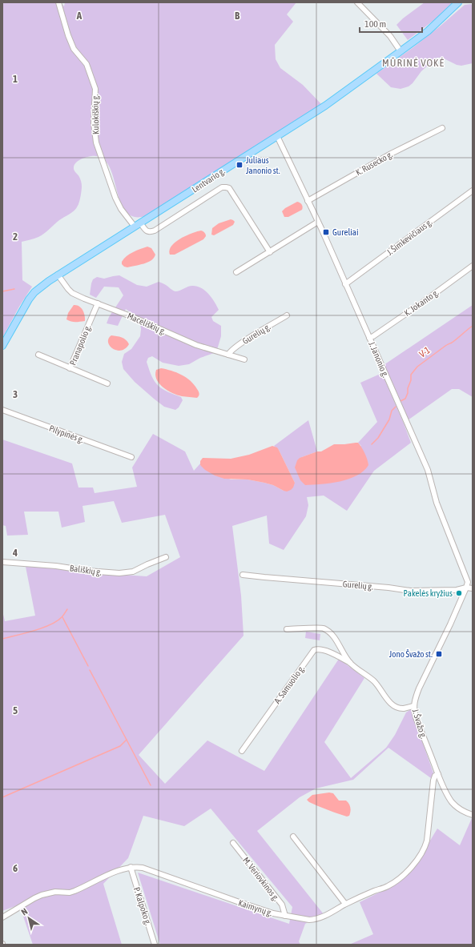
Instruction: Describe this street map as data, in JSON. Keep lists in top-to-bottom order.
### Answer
{
  "streets": {
    "main road": ["Lentvario g."],
    "street": [
      "Kulokiškių g.",
      "K. Rusecko g.",
      "J. Šimkevičiaus g.",
      "K. Jokanto g.",
      "Maceliškių g.",
      "Gurelių g.",
      "Pranapolio g.",
      "J. Janonio g.",
      "Pilypinės g.",
      "Bališkių g.",
      "A. Samuolio g.",
      "J. Švažo g.",
      "M. Veriovkinos g.",
      "P. Kalpoko g.",
      "Kaimynų g."
    ]
  },
  "crossings": [
    ["Kulokiškių g.", "Lentvario g."],
    ["K. Rusecko g.", "J. Janonio g."],
    ["Lentvario g.", "Maceliškių g."],
    ["Lentvario g.", "J. Janonio g."],
    ["J. Šimkevičiaus g.", "J. Janonio g."],
    ["K. Jokanto g.", "J. Janonio g."],
    ["Maceliškių g.", "Gurelių g."],
    ["Maceliškių g.", "Pranapolio g."],
    ["Gurelių g.", "J. Janonio g."],
    ["Gurelių g.", "J. Švažo g."],
    ["J. Janonio g.", "J. Švažo g."],
    ["J. Švažo g.", "Kaimynų g."],
    ["M. Veriovkinos g.", "Kaimynų g."],
    ["P. Kalpoko g.", "Kaimynų g."]
  ],
  "districts": ["MŪRINĖ VOKĖ"],
  "water": ["V-1"],
  "places": {
    "transit": ["Juliaus Janonio st.", "Gureliai", "Jono Švažo st."],
    "other": ["Pakelės kryžius"]
  },
  "scale_bar": "100 m",
  "north": "top left",
  "grid": {
    "columns": ["A", "B"],
    "rows": [
      "1",
      "2",
      "3",
      "4",
      "5",
      "6"
    ]
  }
}
